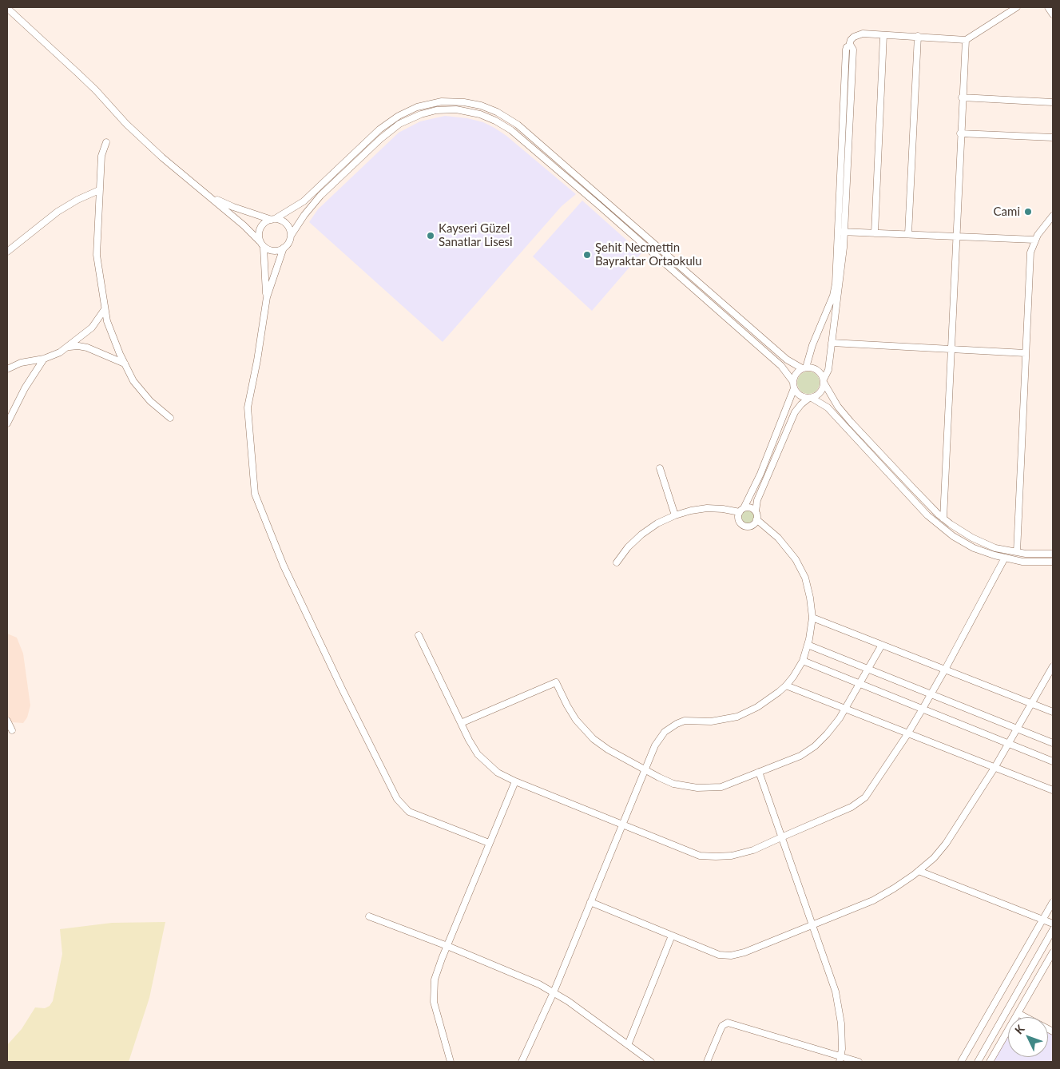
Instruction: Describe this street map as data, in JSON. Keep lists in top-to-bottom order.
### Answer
{
  "places": ["Cami", "Kayseri Güzel Sanatlar Lisesi", "Şehit Necmettin Bayraktar Ortaokulu"],
  "north": "top left"
}
